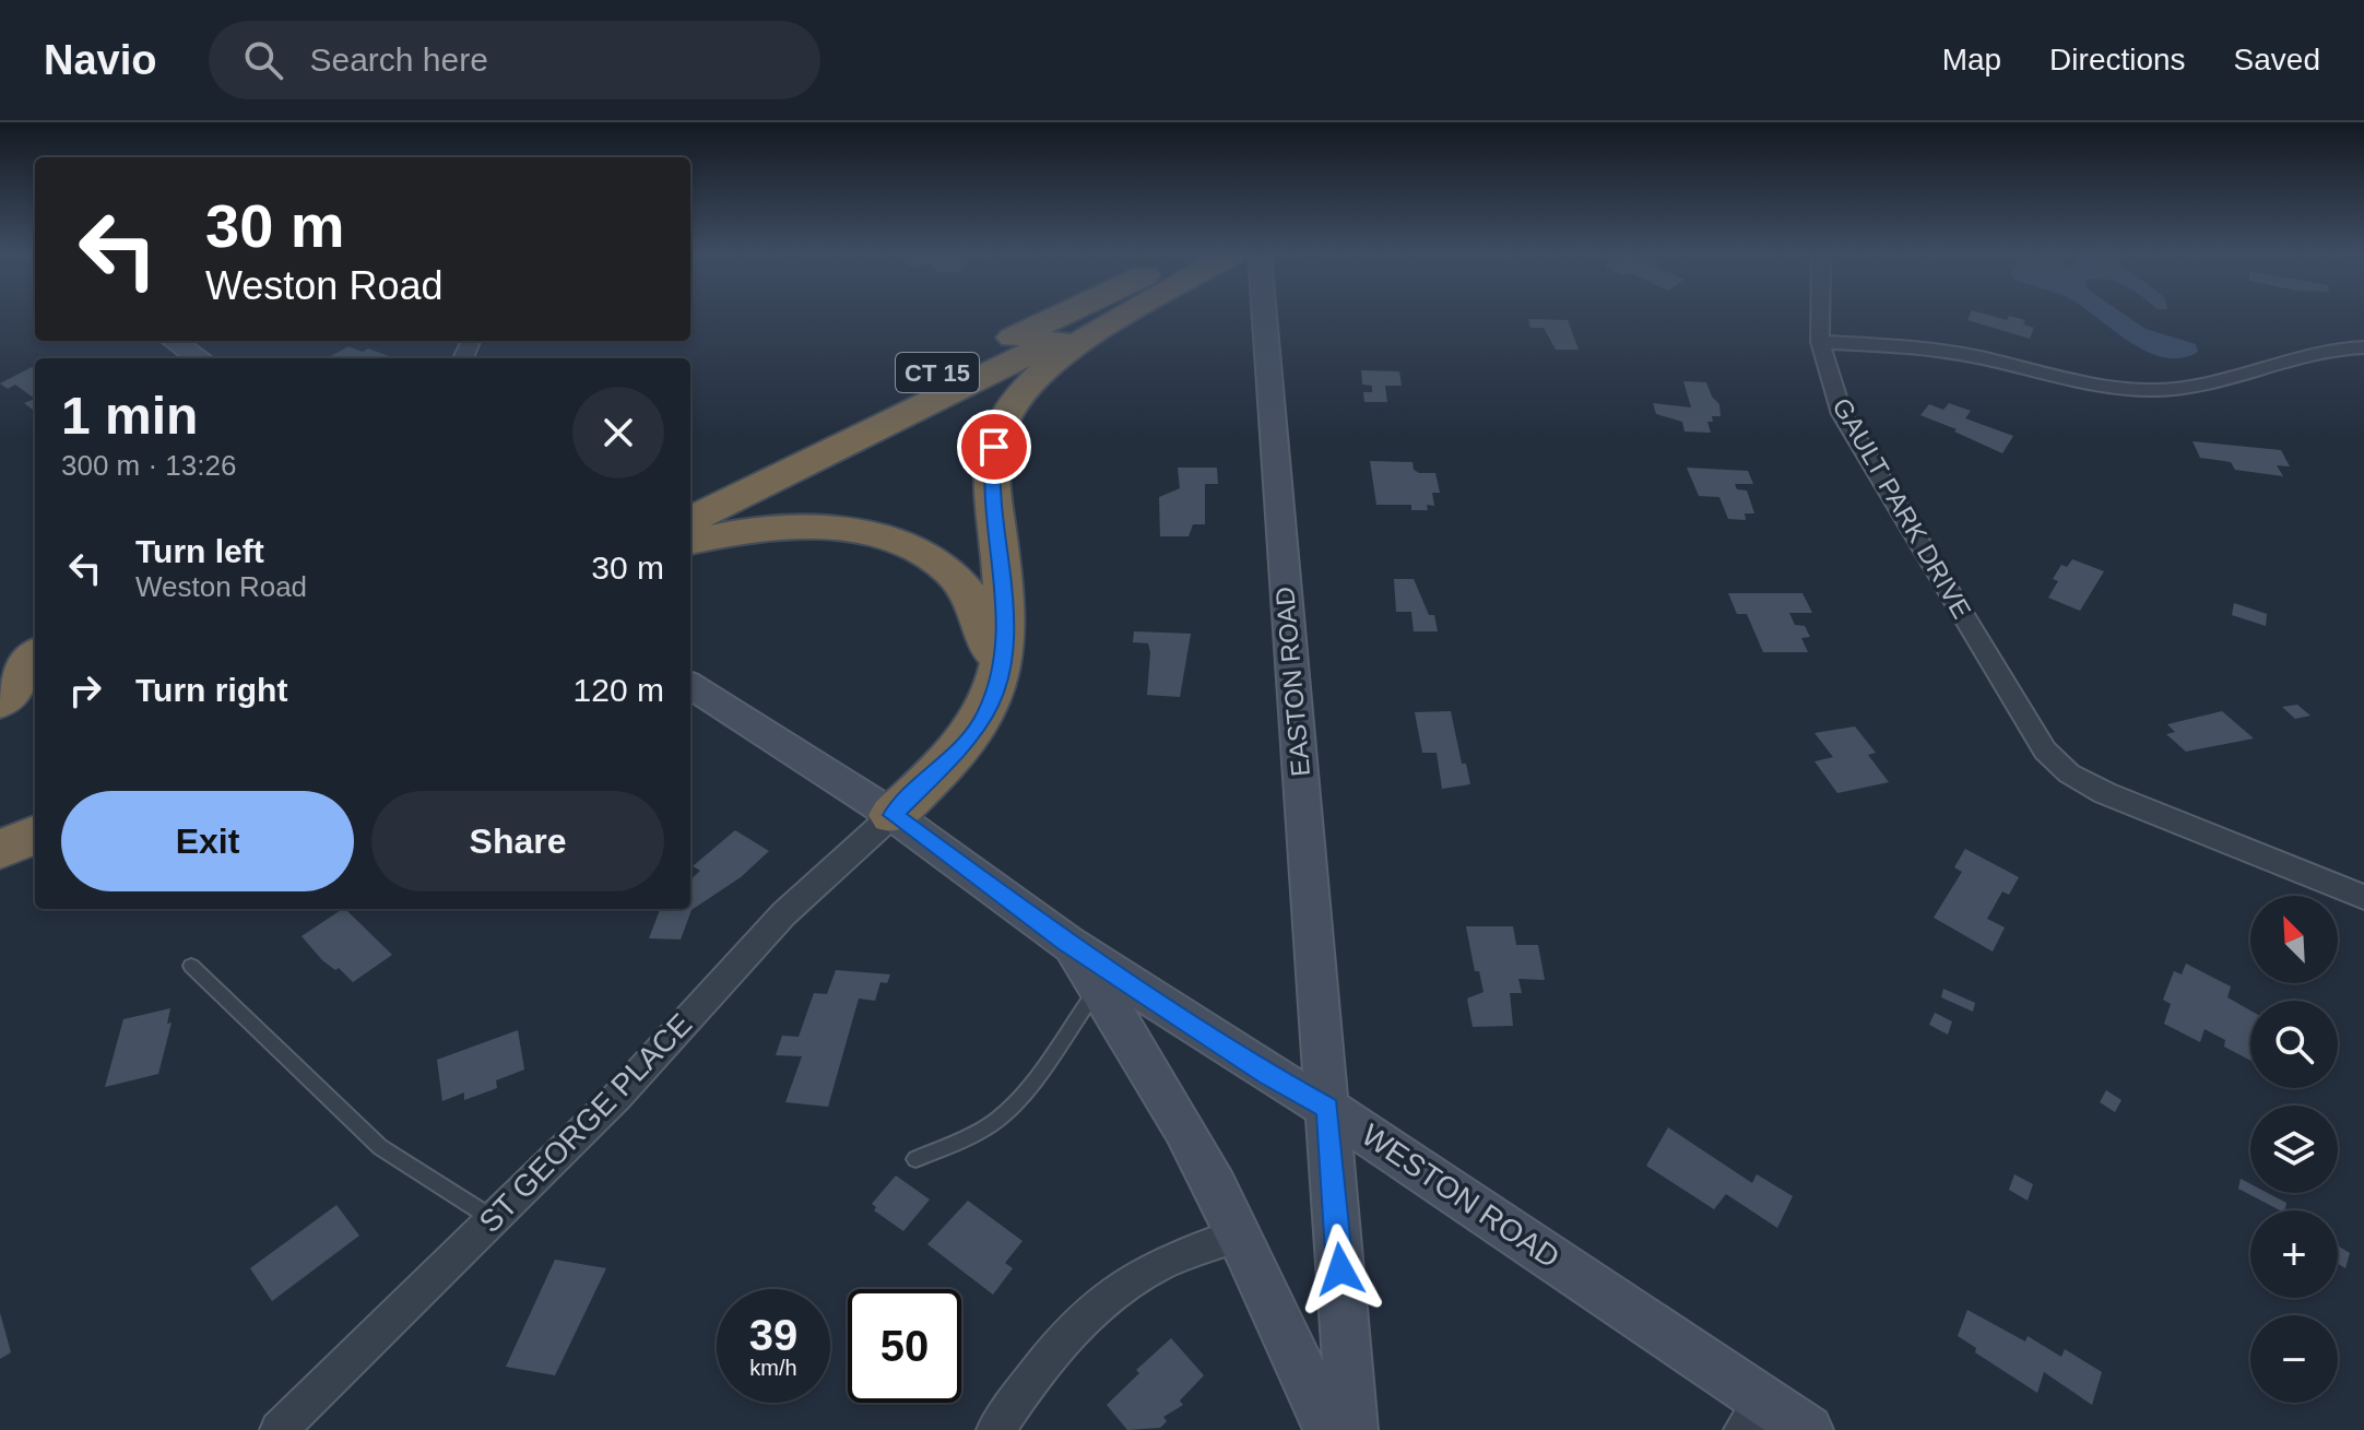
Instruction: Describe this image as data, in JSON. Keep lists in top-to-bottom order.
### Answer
{
  "streets": {
    "highway": ["CT 15"],
    "main road": ["EASTON ROAD", "WESTON ROAD"],
    "street": ["GAULT PARK DRIVE", "ST GEORGE PLACE"]
  },
  "crossings": [
    ["EASTON ROAD", "WESTON ROAD"],
    ["ST GEORGE PLACE", "WESTON ROAD"]
  ],
  "north": "top left",
  "page": {
    "header": "Navio",
    "search": "Search here",
    "nav": ["Map", "Directions", "Saved"],
    "turn": ["30 m", "Weston Road"],
    "heading": ["1 min", "300 m · 13:26"],
    "list": [
      {
        "name": "Turn left",
        "note": "Weston Road",
        "value": "30 m"
      },
      {
        "name": "Turn right",
        "value": "120 m"
      }
    ],
    "buttons": ["Exit", "Share"],
    "map_buttons": ["+", "−"],
    "speed": "39 km/h",
    "limit": "50"
  }
}
